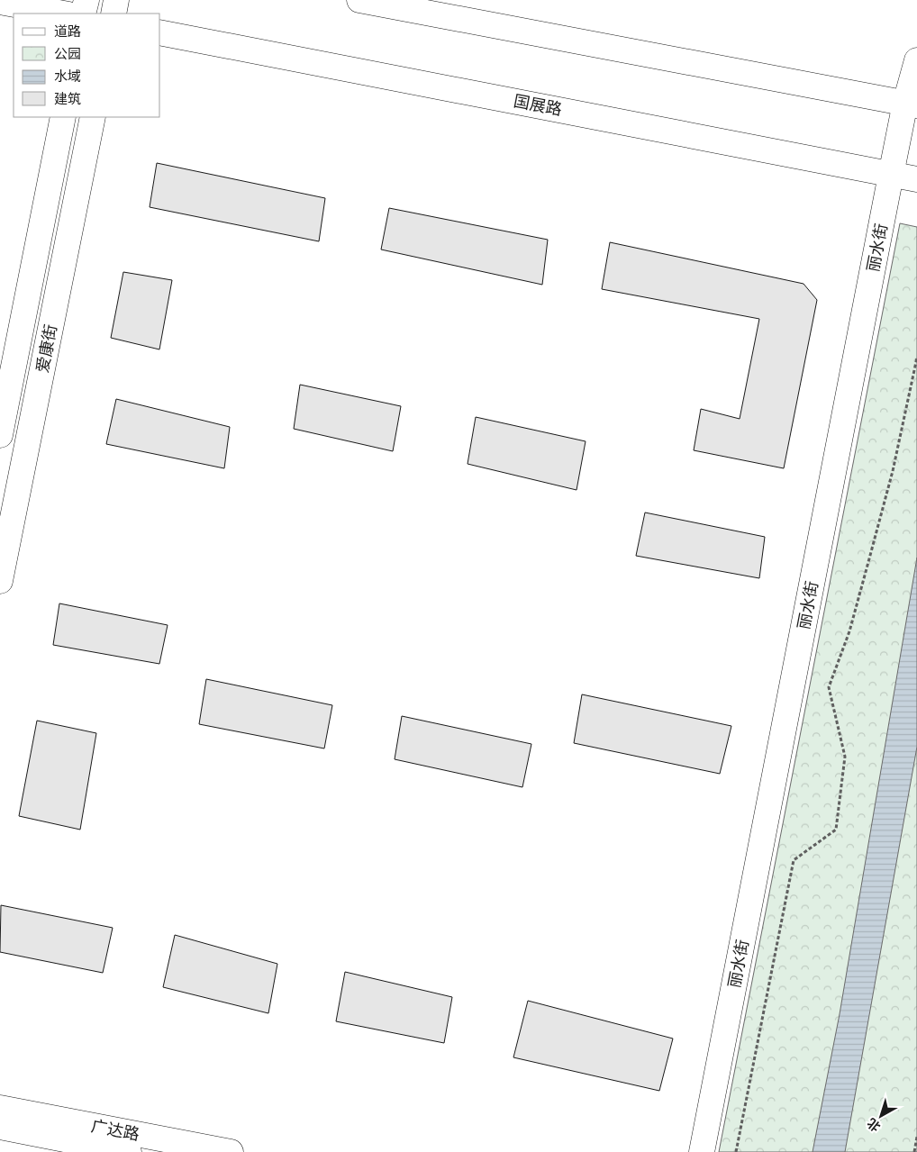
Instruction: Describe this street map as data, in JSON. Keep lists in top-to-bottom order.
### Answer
{
  "streets": {
    "main road": [
      "国展路",
      "丽水街",
      "爱康街",
      "广达路"
    ]
  },
  "legend": [
    "道路",
    "公园",
    "水域",
    "建筑"
  ],
  "north": "bottom left"
}
